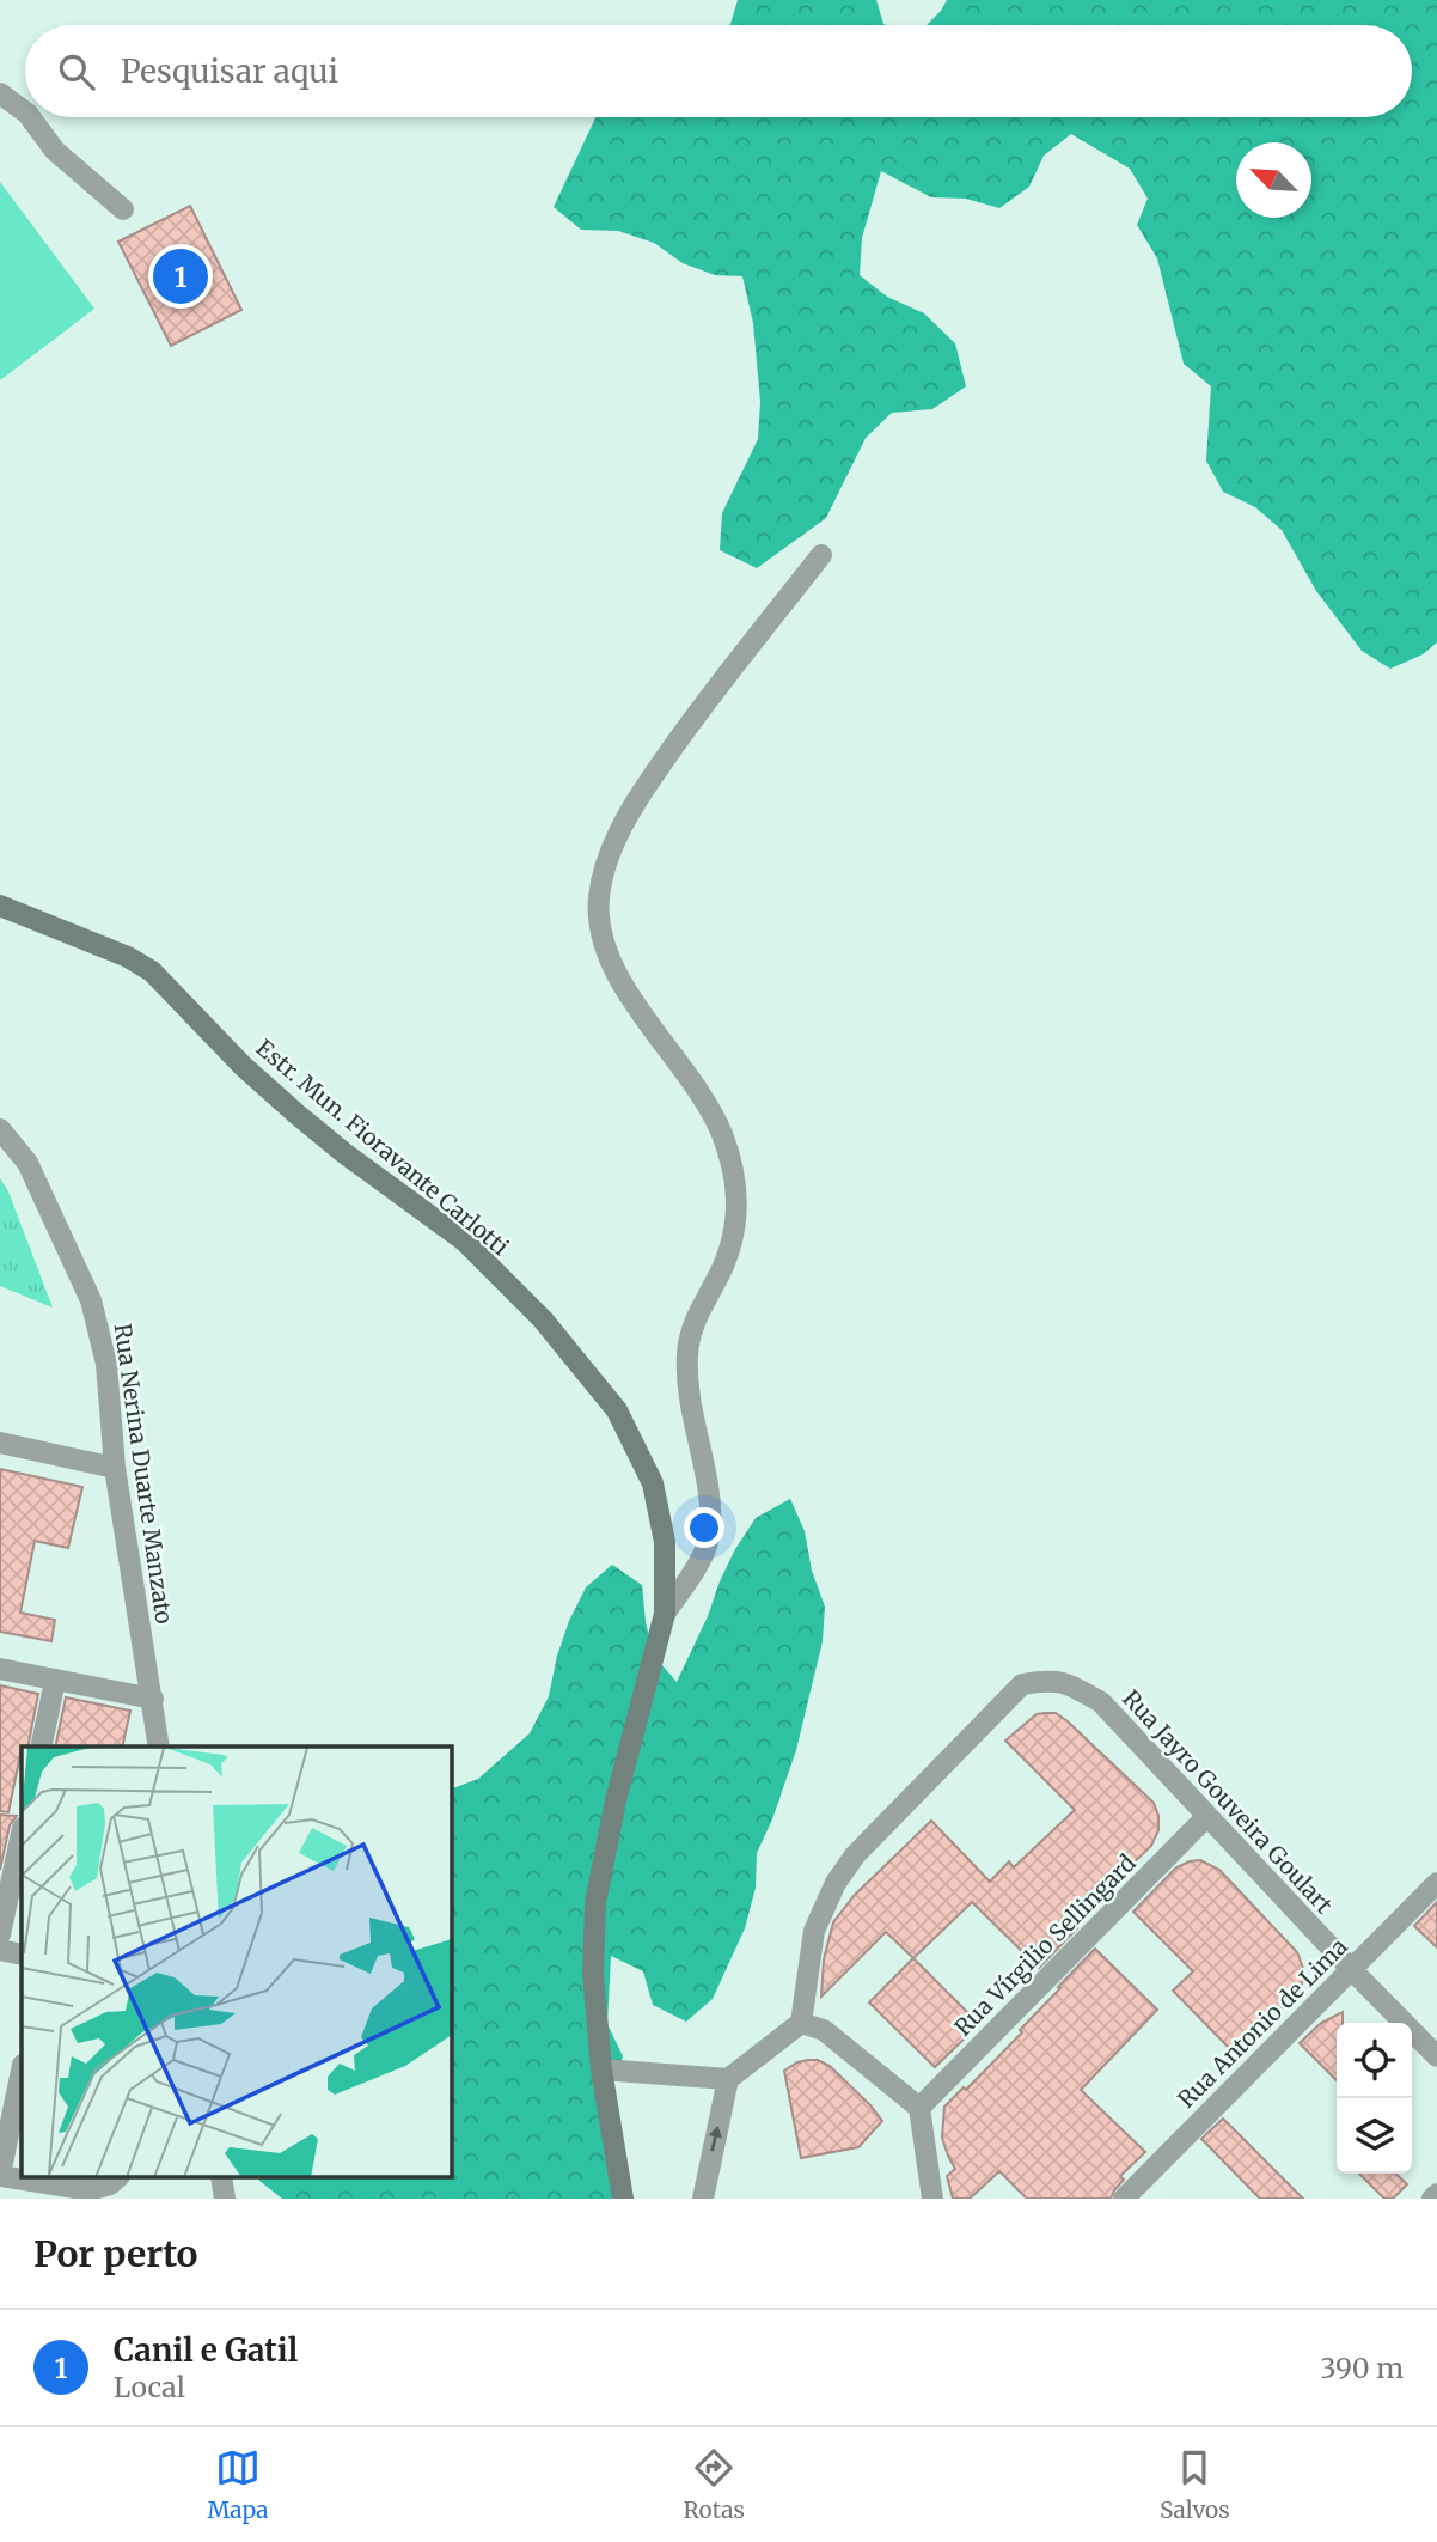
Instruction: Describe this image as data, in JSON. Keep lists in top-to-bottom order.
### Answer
{
  "streets": {
    "street": [
      "Estr. Mun. Fioravante Carlotti",
      "Rua Nerina Duarte Manzato",
      "Rua Jayro Gouveira Goulart",
      "Rua Vírgilio Sellingard",
      "Rua Antonio de Lima"
    ]
  },
  "crossings": [
    ["Rua Jayro Gouveira Goulart", "Rua Vírgilio Sellingard"],
    ["Rua Jayro Gouveira Goulart", "Rua Antonio de Lima"]
  ],
  "north": "top left",
  "page": {
    "search": "Pesquisar aqui",
    "pins": "1",
    "heading": "Por perto",
    "list": [
      {
        "mark": "1",
        "name": "Canil e Gatil",
        "note": "Local",
        "value": "390 m"
      }
    ],
    "nav": ["Mapa", "Rotas", "Salvos"]
  }
}
